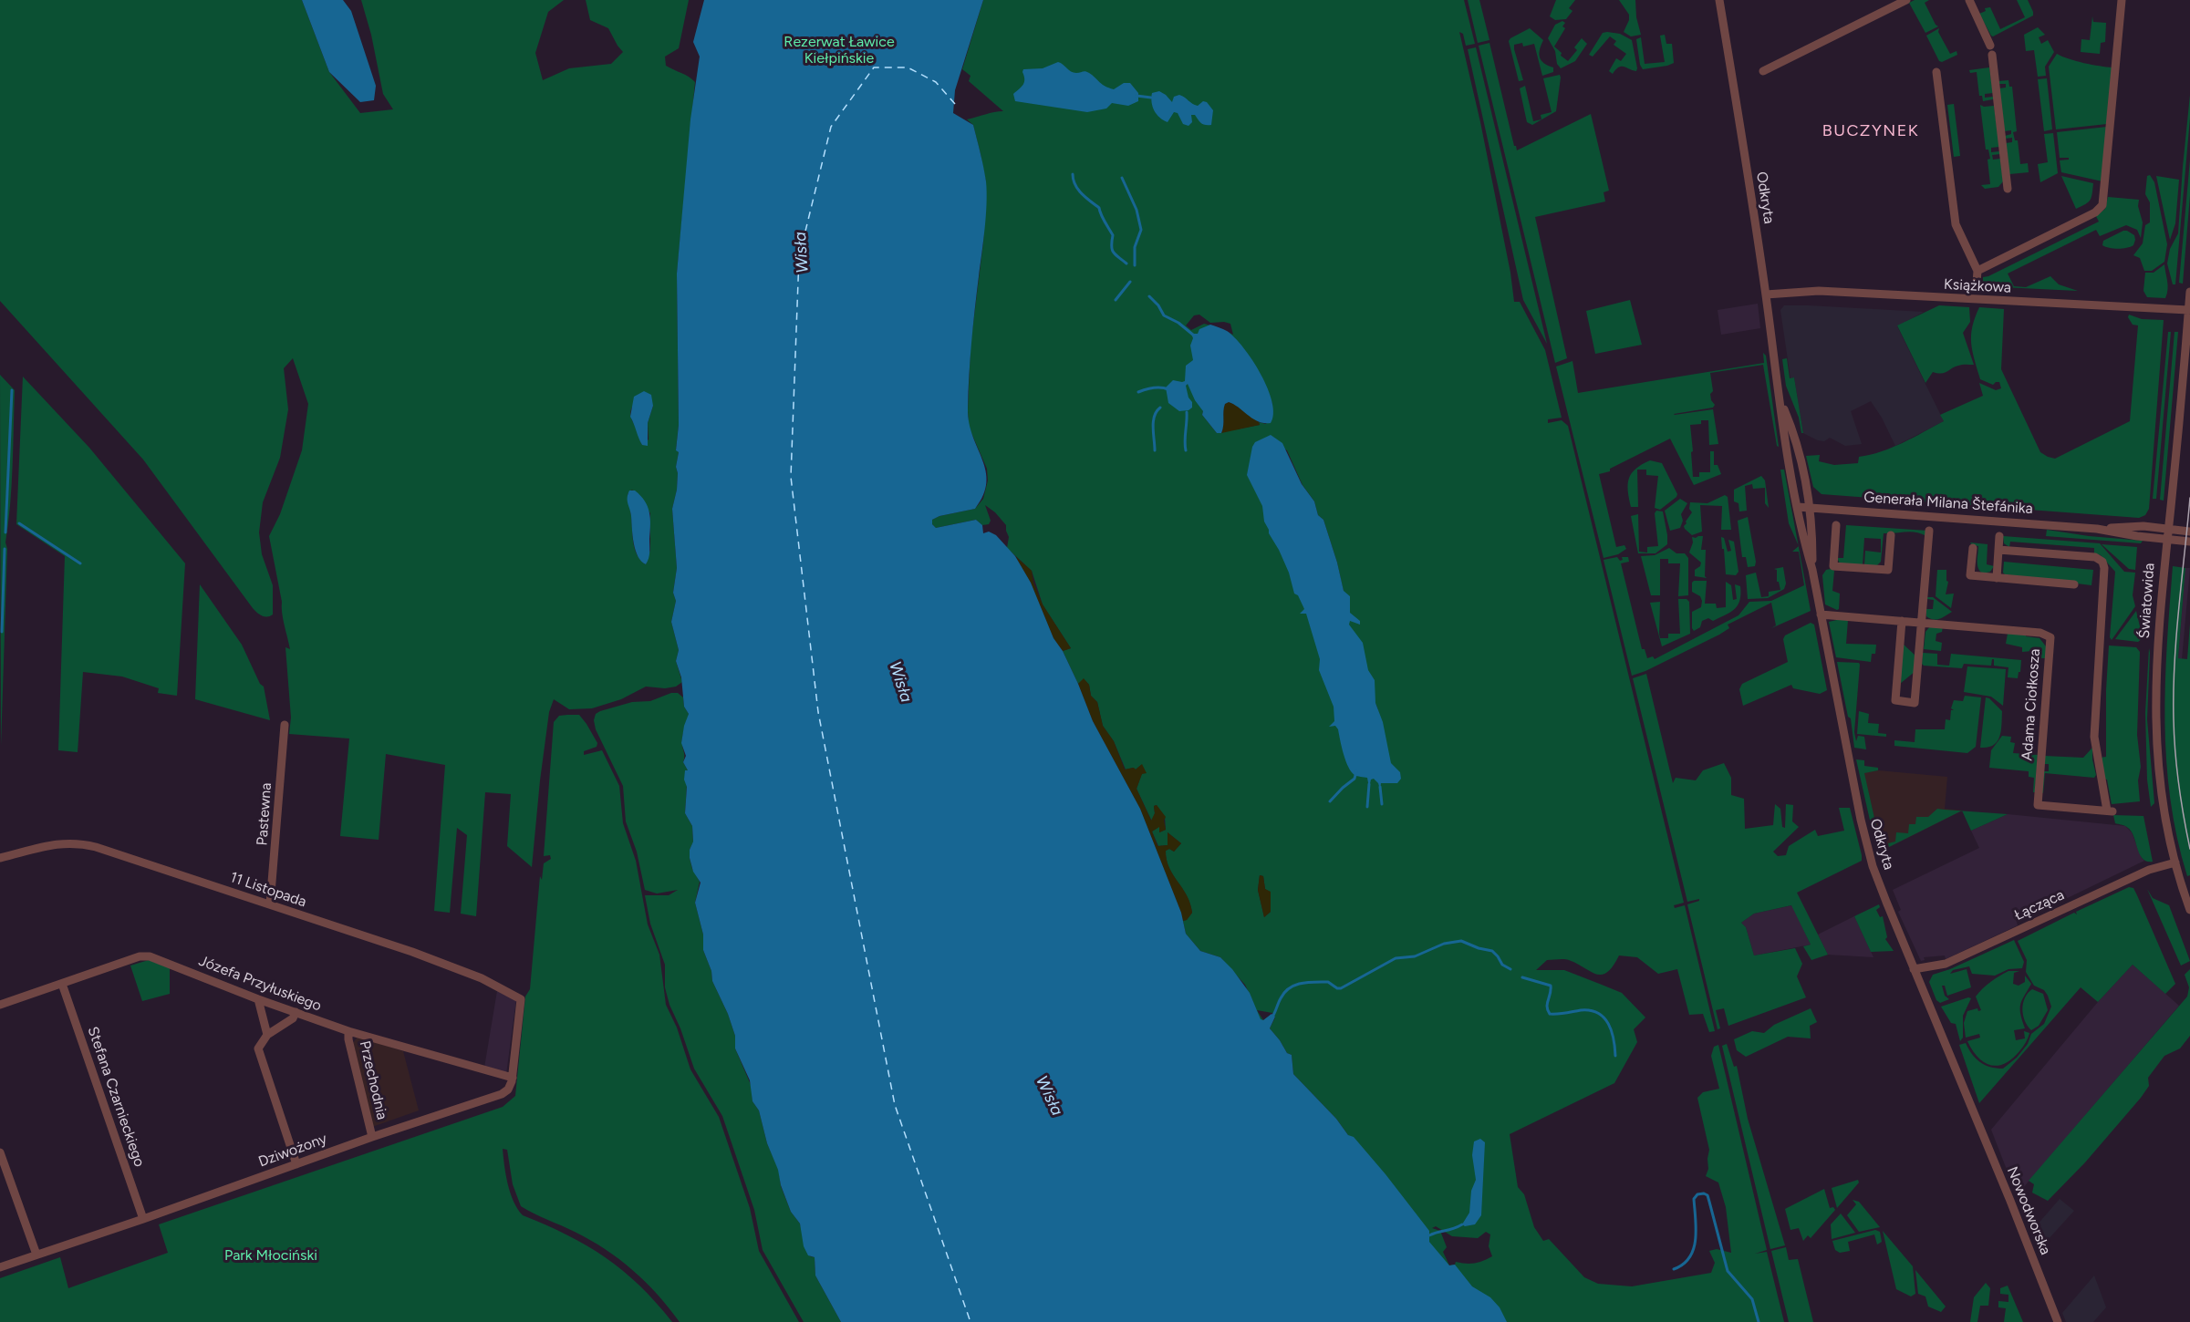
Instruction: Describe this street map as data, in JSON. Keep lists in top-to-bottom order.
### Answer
{
  "streets": {
    "street": [
      "Odkryta",
      "Książkowa",
      "Generała Milana Štefánika",
      "Światowida",
      "Adama Ciołkosza",
      "Pastewna",
      "11 Listopada",
      "Łącząca",
      "Józefa Przyłuskiego",
      "Przechodnia",
      "Stefana Czarnieckiego",
      "Dziwożony",
      "Nowodworska"
    ]
  },
  "crossings": [
    ["Odkryta", "Książkowa"],
    ["Odkryta", "Generała Milana Štefánika"],
    ["Odkryta", "Adama Ciołkosza"],
    ["Odkryta", "Łącząca"],
    ["Odkryta", "Nowodworska"],
    ["Książkowa", "Światowida"],
    ["Generała Milana Štefánika", "Światowida"],
    ["Światowida", "Łącząca"],
    ["Pastewna", "11 Listopada"],
    ["11 Listopada", "Józefa Przyłuskiego"],
    ["11 Listopada", "Dziwożony"],
    ["Józefa Przyłuskiego", "Przechodnia"],
    ["Józefa Przyłuskiego", "Stefana Czarnieckiego"],
    ["Józefa Przyłuskiego", "Dziwożony"],
    ["Przechodnia", "Dziwożony"],
    ["Stefana Czarnieckiego", "Dziwożony"]
  ],
  "districts": ["BUCZYNEK"],
  "water": ["Wisła"],
  "parks": ["Rezerwat Ławice Kiełpińskie", "Park Młociński"]
}
